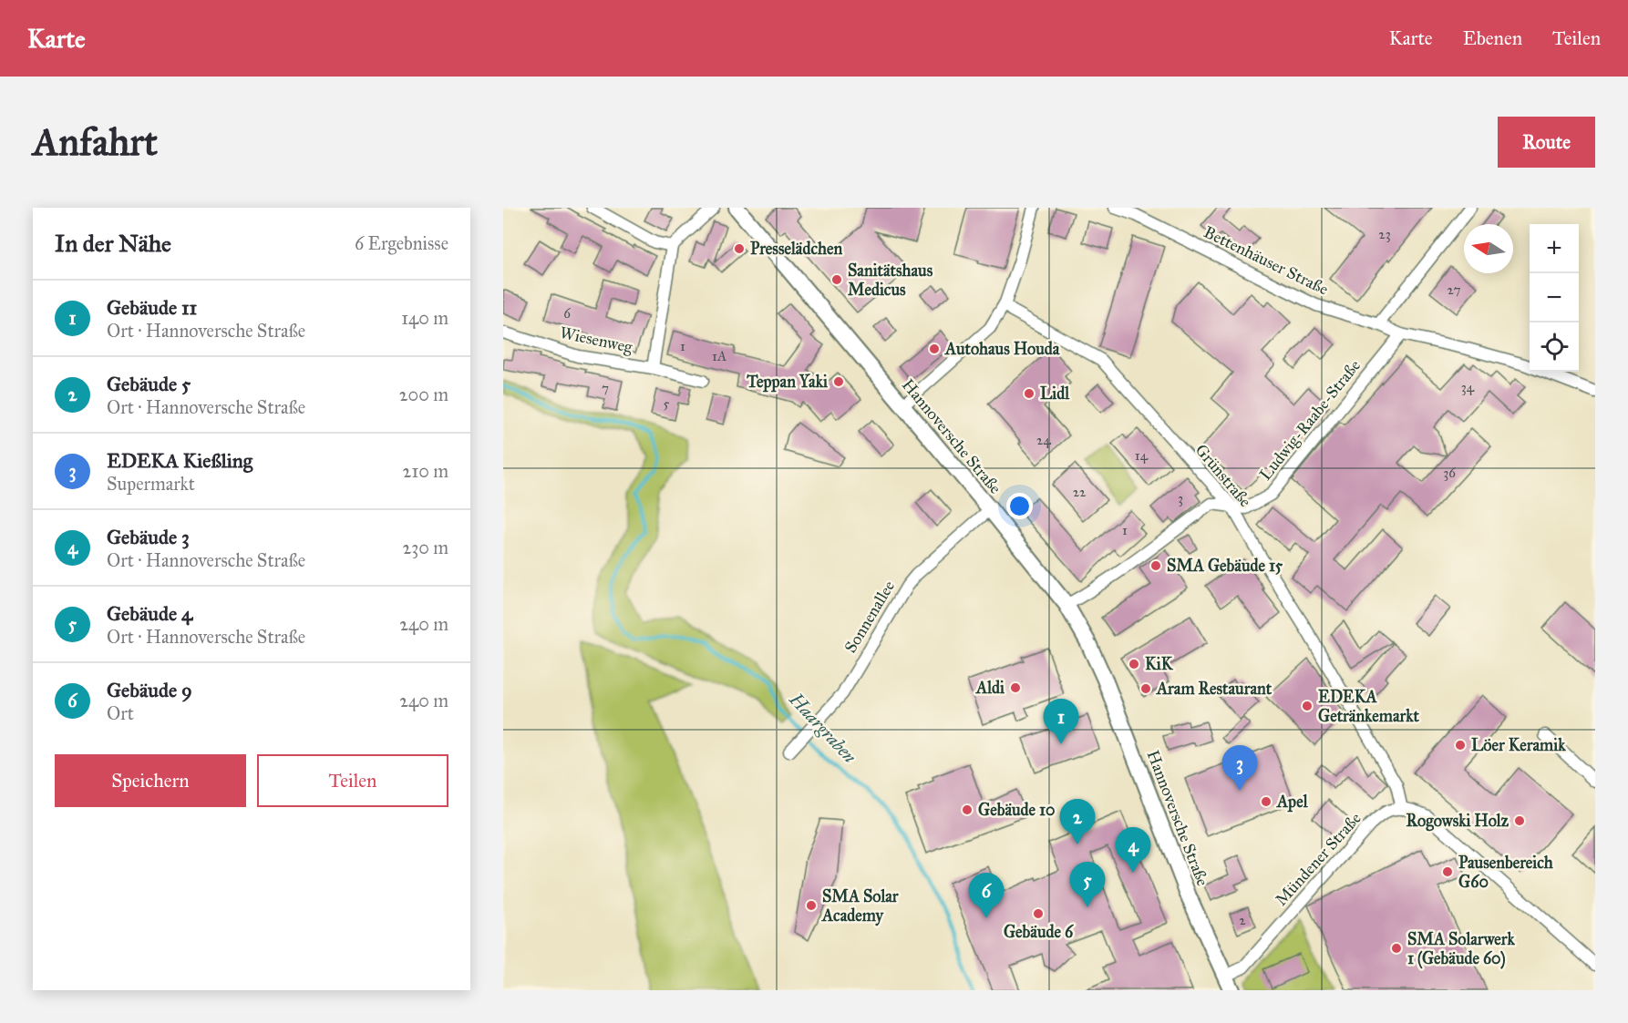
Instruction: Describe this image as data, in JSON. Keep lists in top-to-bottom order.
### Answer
{
  "streets": {
    "main road": ["Hannoversche Straße"],
    "street": [
      "Bettenhäuser Straße",
      "Wiesenweg",
      "Ludwig-Raabe-Straße",
      "Grünstraße",
      "Sonnenallee",
      "Mündener Straße"
    ]
  },
  "crossings": [
    ["Bettenhäuser Straße", "Ludwig-Raabe-Straße"],
    ["Ludwig-Raabe-Straße", "Hannoversche Straße"],
    ["Ludwig-Raabe-Straße", "Grünstraße"],
    ["Hannoversche Straße", "Sonnenallee"],
    ["Hannoversche Straße", "Mündener Straße"],
    ["Grünstraße", "Mündener Straße"]
  ],
  "water": ["Haargraben"],
  "places": [
    "Presselädchen",
    "Sanitätshaus Medicus",
    "Autohaus Houda",
    "Teppan Yaki",
    "Lidl",
    "SMA Gebäude 15",
    "KiK",
    "Aldi",
    "Aram Restaurant",
    "EDEKA Getränkemarkt",
    "Löer Keramik",
    "Apel",
    "Gebäude 10",
    "Rogowski Holz",
    "Pausenbereich G60",
    "SMA Solar Academy",
    "Gebäude 6",
    "SMA Solarwerk 1 (Gebäude 60)"
  ],
  "house_numbers": [
    "23",
    "27",
    "6",
    "1",
    "1A",
    "34",
    "7",
    "5",
    "24",
    "14",
    "36",
    "22",
    "3",
    "1",
    "2"
  ],
  "north": "left",
  "page": {
    "header": "Karte",
    "nav": ["Karte", "Ebenen", "Teilen"],
    "buttons": [
      "Route",
      ["Speichern", "Teilen"]
    ],
    "title": "Anfahrt",
    "heading": ["In der Nähe", "6 Ergebnisse"],
    "map_buttons": ["+", "−"],
    "list": [
      {
        "mark": "1",
        "name": "Gebäude 11",
        "note": "Ort · Hannoversche Straße",
        "value": "140 m"
      },
      {
        "mark": "2",
        "name": "Gebäude 5",
        "note": "Ort · Hannoversche Straße",
        "value": "200 m"
      },
      {
        "mark": "3",
        "name": "EDEKA Kießling",
        "note": "Supermarkt",
        "value": "210 m"
      },
      {
        "mark": "4",
        "name": "Gebäude 3",
        "note": "Ort · Hannoversche Straße",
        "value": "230 m"
      },
      {
        "mark": "5",
        "name": "Gebäude 4",
        "note": "Ort · Hannoversche Straße",
        "value": "240 m"
      },
      {
        "mark": "6",
        "name": "Gebäude 9",
        "note": "Ort",
        "value": "240 m"
      }
    ],
    "pins": [
      "1",
      "3",
      "2",
      "4",
      "5",
      "6"
    ]
  }
}
